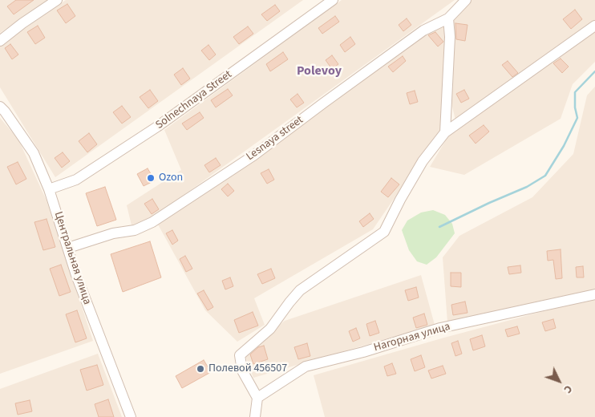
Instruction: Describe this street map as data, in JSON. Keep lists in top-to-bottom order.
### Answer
{
  "streets": {
    "street": [
      "Solnechnaya Street",
      "Lesnaya street",
      "Центральная улица",
      "Нагорная улица"
    ]
  },
  "crossings": [
    ["Solnechnaya Street", "Центральная улица"],
    ["Lesnaya street", "Центральная улица"]
  ],
  "districts": ["Polevoy"],
  "places": ["Ozon", "Полевой 456507"],
  "north": "bottom right"
}
